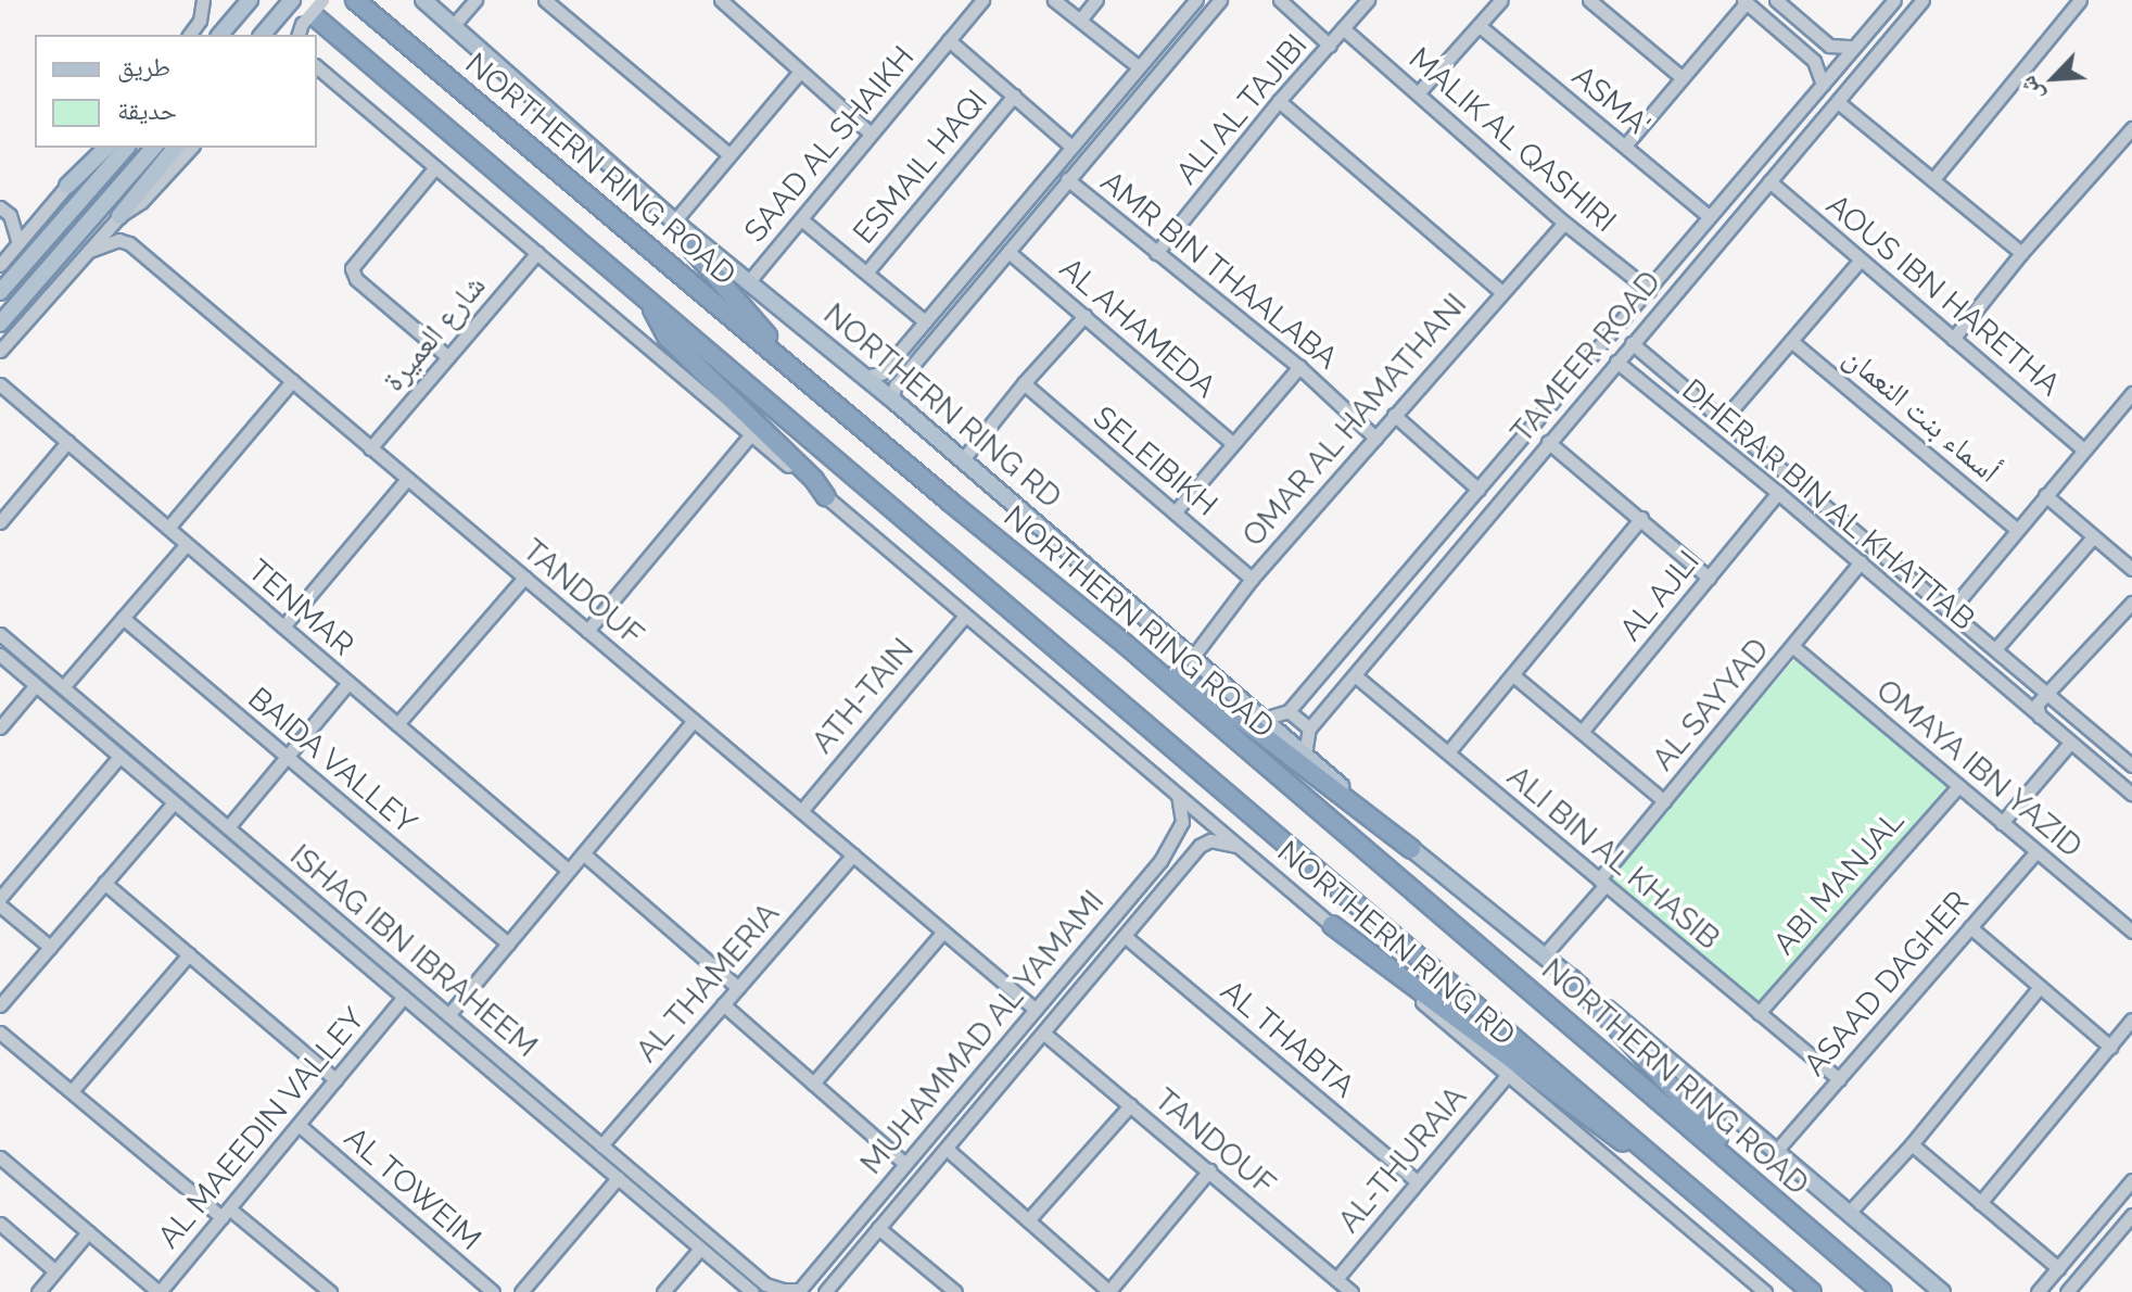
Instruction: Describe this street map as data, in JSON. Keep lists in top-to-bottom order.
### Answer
{
  "streets": {
    "highway": ["NORTHERN RING ROAD"],
    "main road": ["NORTHERN RING RD"],
    "street": [
      "ASMA'",
      "ALI AL TAJIBI",
      "MALIK AL QASHIRI",
      "SAAD AL SHAIKH",
      "ESMAIL HAQI",
      "AMR BIN THAALABA",
      "AOUS IBN HARETHA",
      "AL AHAMEDA",
      "شارع العميرة",
      "TAMEER ROAD",
      "أسماء بنت النعمان",
      "OMAR AL HAMATHANI",
      "SELEIBIKH",
      "DHERAR BIN AL KHATTAB",
      "TANDOUF",
      "AL AJLI",
      "TENMAR",
      "ATH-TAIN",
      "AL SAYYAD",
      "BAIDA VALLEY",
      "OMAYA IBN YAZID",
      "ALI BIN AL KHASIB",
      "ABI MANJAL",
      "ISHAG IBN IBRAHEEM",
      "AL THAMERIA",
      "ASAAD DAGHER",
      "MUHAMMAD AL YAMAMI",
      "AL THABTA",
      "AL MAEEDIN VALLEY",
      "AL-THURAIA",
      "AL TOWEIM"
    ]
  },
  "crossings": [
    ["ALI AL TAJIBI", "MALIK AL QASHIRI"],
    ["ALI AL TAJIBI", "AMR BIN THAALABA"],
    ["MALIK AL QASHIRI", "OMAR AL HAMATHANI"],
    ["SAAD AL SHAIKH", "NORTHERN RING RD"],
    ["AMR BIN THAALABA", "OMAR AL HAMATHANI"],
    ["AOUS IBN HARETHA", "TAMEER ROAD"],
    ["شارع العميرة", "NORTHERN RING RD"],
    ["شارع العميرة", "TANDOUF"],
    ["TAMEER ROAD", "DHERAR BIN AL KHATTAB"],
    ["TAMEER ROAD", "ALI BIN AL KHASIB"],
    ["NORTHERN RING RD", "OMAR AL HAMATHANI"],
    ["NORTHERN RING RD", "ATH-TAIN"],
    ["NORTHERN RING RD", "AL SAYYAD"],
    ["NORTHERN RING RD", "ASAAD DAGHER"],
    ["NORTHERN RING RD", "MUHAMMAD AL YAMAMI"],
    ["NORTHERN RING RD", "AL-THURAIA"],
    ["OMAR AL HAMATHANI", "SELEIBIKH"],
    ["DHERAR BIN AL KHATTAB", "AL AJLI"],
    ["DHERAR BIN AL KHATTAB", "AL SAYYAD"],
    ["TANDOUF", "ATH-TAIN"],
    ["TANDOUF", "AL THAMERIA"],
    ["TANDOUF", "MUHAMMAD AL YAMAMI"],
    ["TANDOUF", "AL-THURAIA"],
    ["AL SAYYAD", "OMAYA IBN YAZID"],
    ["AL SAYYAD", "ALI BIN AL KHASIB"],
    ["OMAYA IBN YAZID", "ABI MANJAL"],
    ["OMAYA IBN YAZID", "ASAAD DAGHER"],
    ["ALI BIN AL KHASIB", "ABI MANJAL"],
    ["ALI BIN AL KHASIB", "ASAAD DAGHER"],
    ["ISHAG IBN IBRAHEEM", "AL THAMERIA"],
    ["ISHAG IBN IBRAHEEM", "MUHAMMAD AL YAMAMI"],
    ["ISHAG IBN IBRAHEEM", "AL MAEEDIN VALLEY"],
    ["MUHAMMAD AL YAMAMI", "AL THABTA"],
    ["AL THABTA", "AL-THURAIA"],
    ["AL MAEEDIN VALLEY", "AL TOWEIM"]
  ],
  "legend": ["طريق", "حديقة"],
  "north": "bottom left"
}
